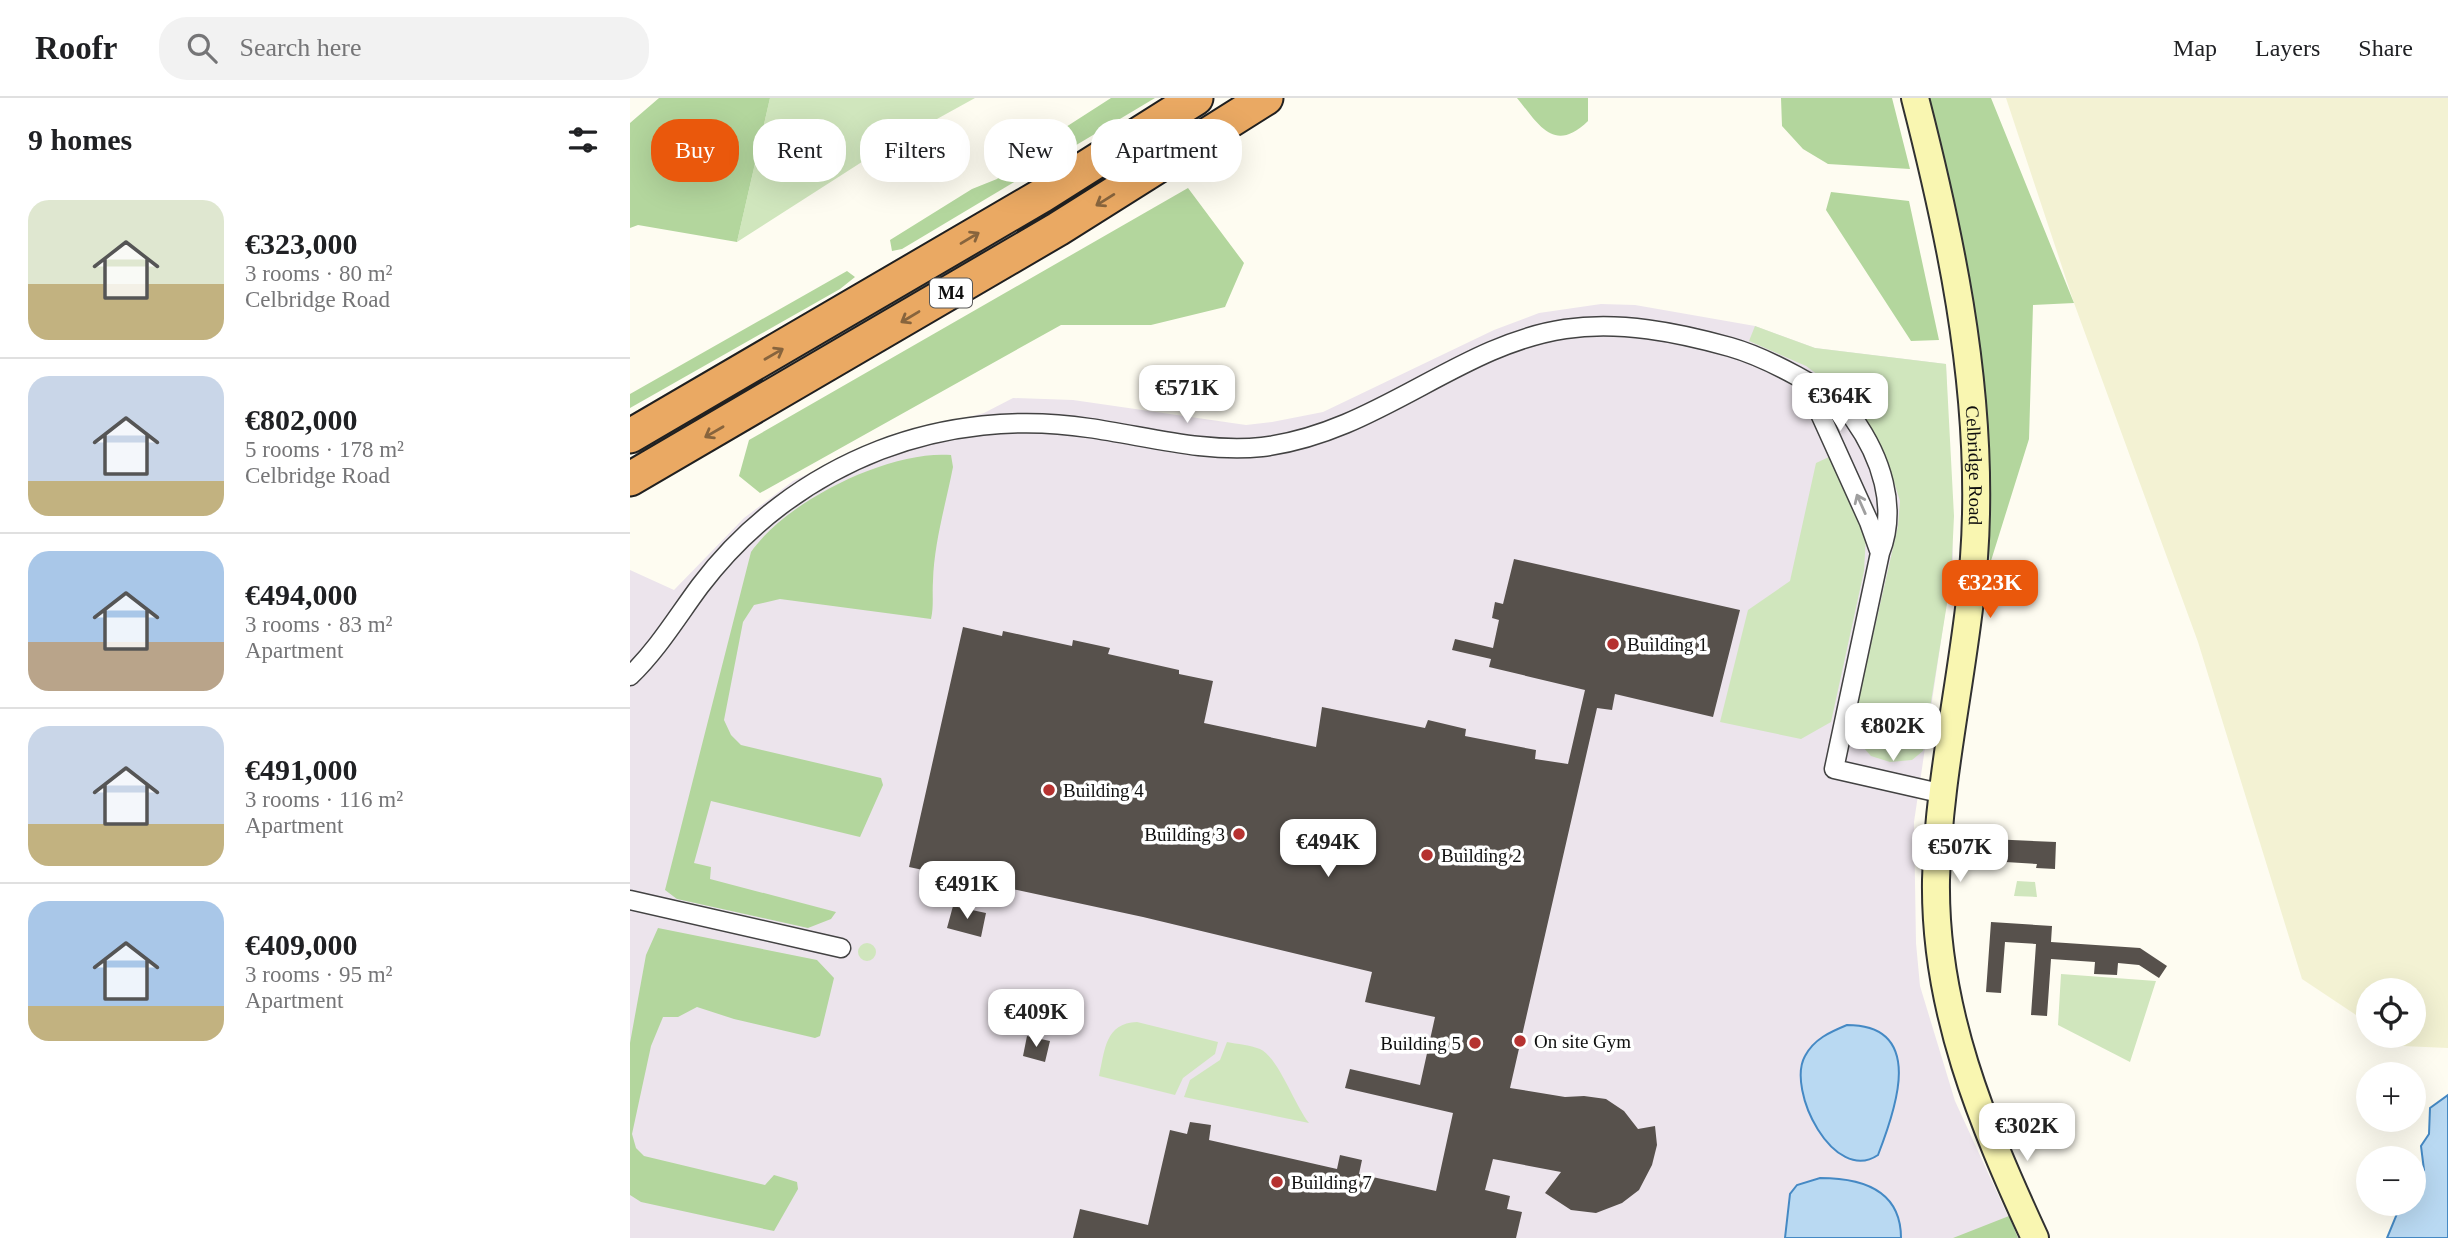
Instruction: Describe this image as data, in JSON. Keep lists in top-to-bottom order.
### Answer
{
  "streets": {
    "highway": ["M4"],
    "main road": ["Celbridge Road"]
  },
  "places": [
    "Building 1",
    "Building 4",
    "Building 3",
    "Building 2",
    "On site Gym",
    "Building 5",
    "Building 7"
  ],
  "page": {
    "header": "Roofr",
    "search": "Search here",
    "nav": ["Map", "Layers", "Share"],
    "heading": "9 homes",
    "chip": [
      "Buy",
      "Rent",
      "Filters",
      "New",
      "Apartment"
    ],
    "list": [
      {
        "name": "€323,000",
        "note": "3 rooms · 80 m² · Celbridge Road"
      },
      {
        "name": "€802,000",
        "note": "5 rooms · 178 m² · Celbridge Road"
      },
      {
        "name": "€494,000",
        "note": "3 rooms · 83 m² · Apartment"
      },
      {
        "name": "€491,000",
        "note": "3 rooms · 116 m² · Apartment"
      },
      {
        "name": "€409,000",
        "note": "3 rooms · 95 m² · Apartment"
      }
    ],
    "price": [
      "€571K",
      "€364K",
      "€323K",
      "€802K",
      "€494K",
      "€507K",
      "€491K",
      "€409K",
      "€302K"
    ],
    "map_buttons": ["+", "−"]
  }
}
